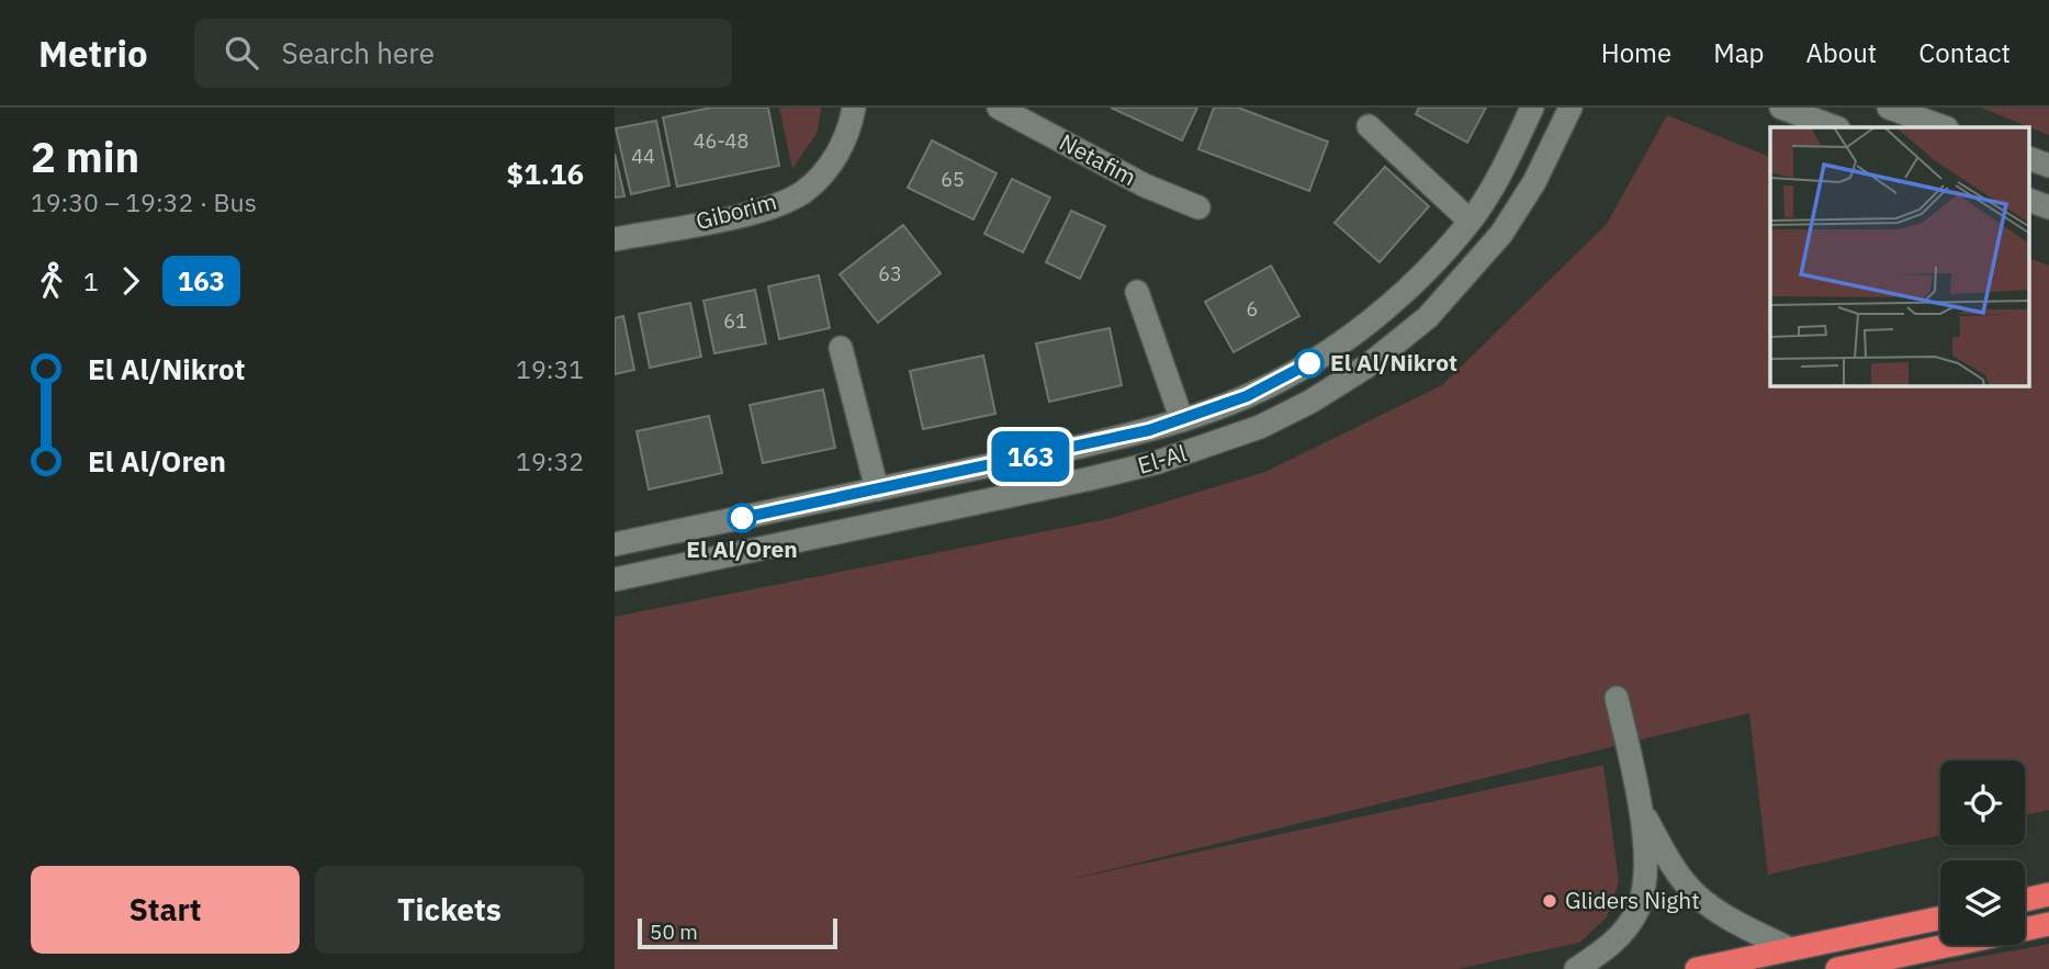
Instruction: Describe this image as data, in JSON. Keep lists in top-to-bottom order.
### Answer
{
  "streets": {
    "street": ["Netafim", "Giborim", "El-Al"]
  },
  "places": ["El Al/Nikrot", "El Al/Oren", "Gliders Night"],
  "lines": ["bus line 163"],
  "house_numbers": [
    "46-48",
    "44",
    "65",
    "63",
    "6",
    "61"
  ],
  "scale_bar": "50 m",
  "page": {
    "header": "Metrio",
    "search": "Search here",
    "nav": [
      "Home",
      "Map",
      "About",
      "Contact"
    ],
    "heading": ["2 min", "19:30 – 19:32 · Bus", "$1.16"],
    "on_map": "163",
    "legs": ["1", "163"],
    "list": [
      {
        "name": "El Al/Nikrot",
        "value": "19:31"
      },
      {
        "name": "El Al/Oren",
        "value": "19:32"
      }
    ],
    "buttons": ["Start", "Tickets"],
    "scale": "50 m"
  }
}
